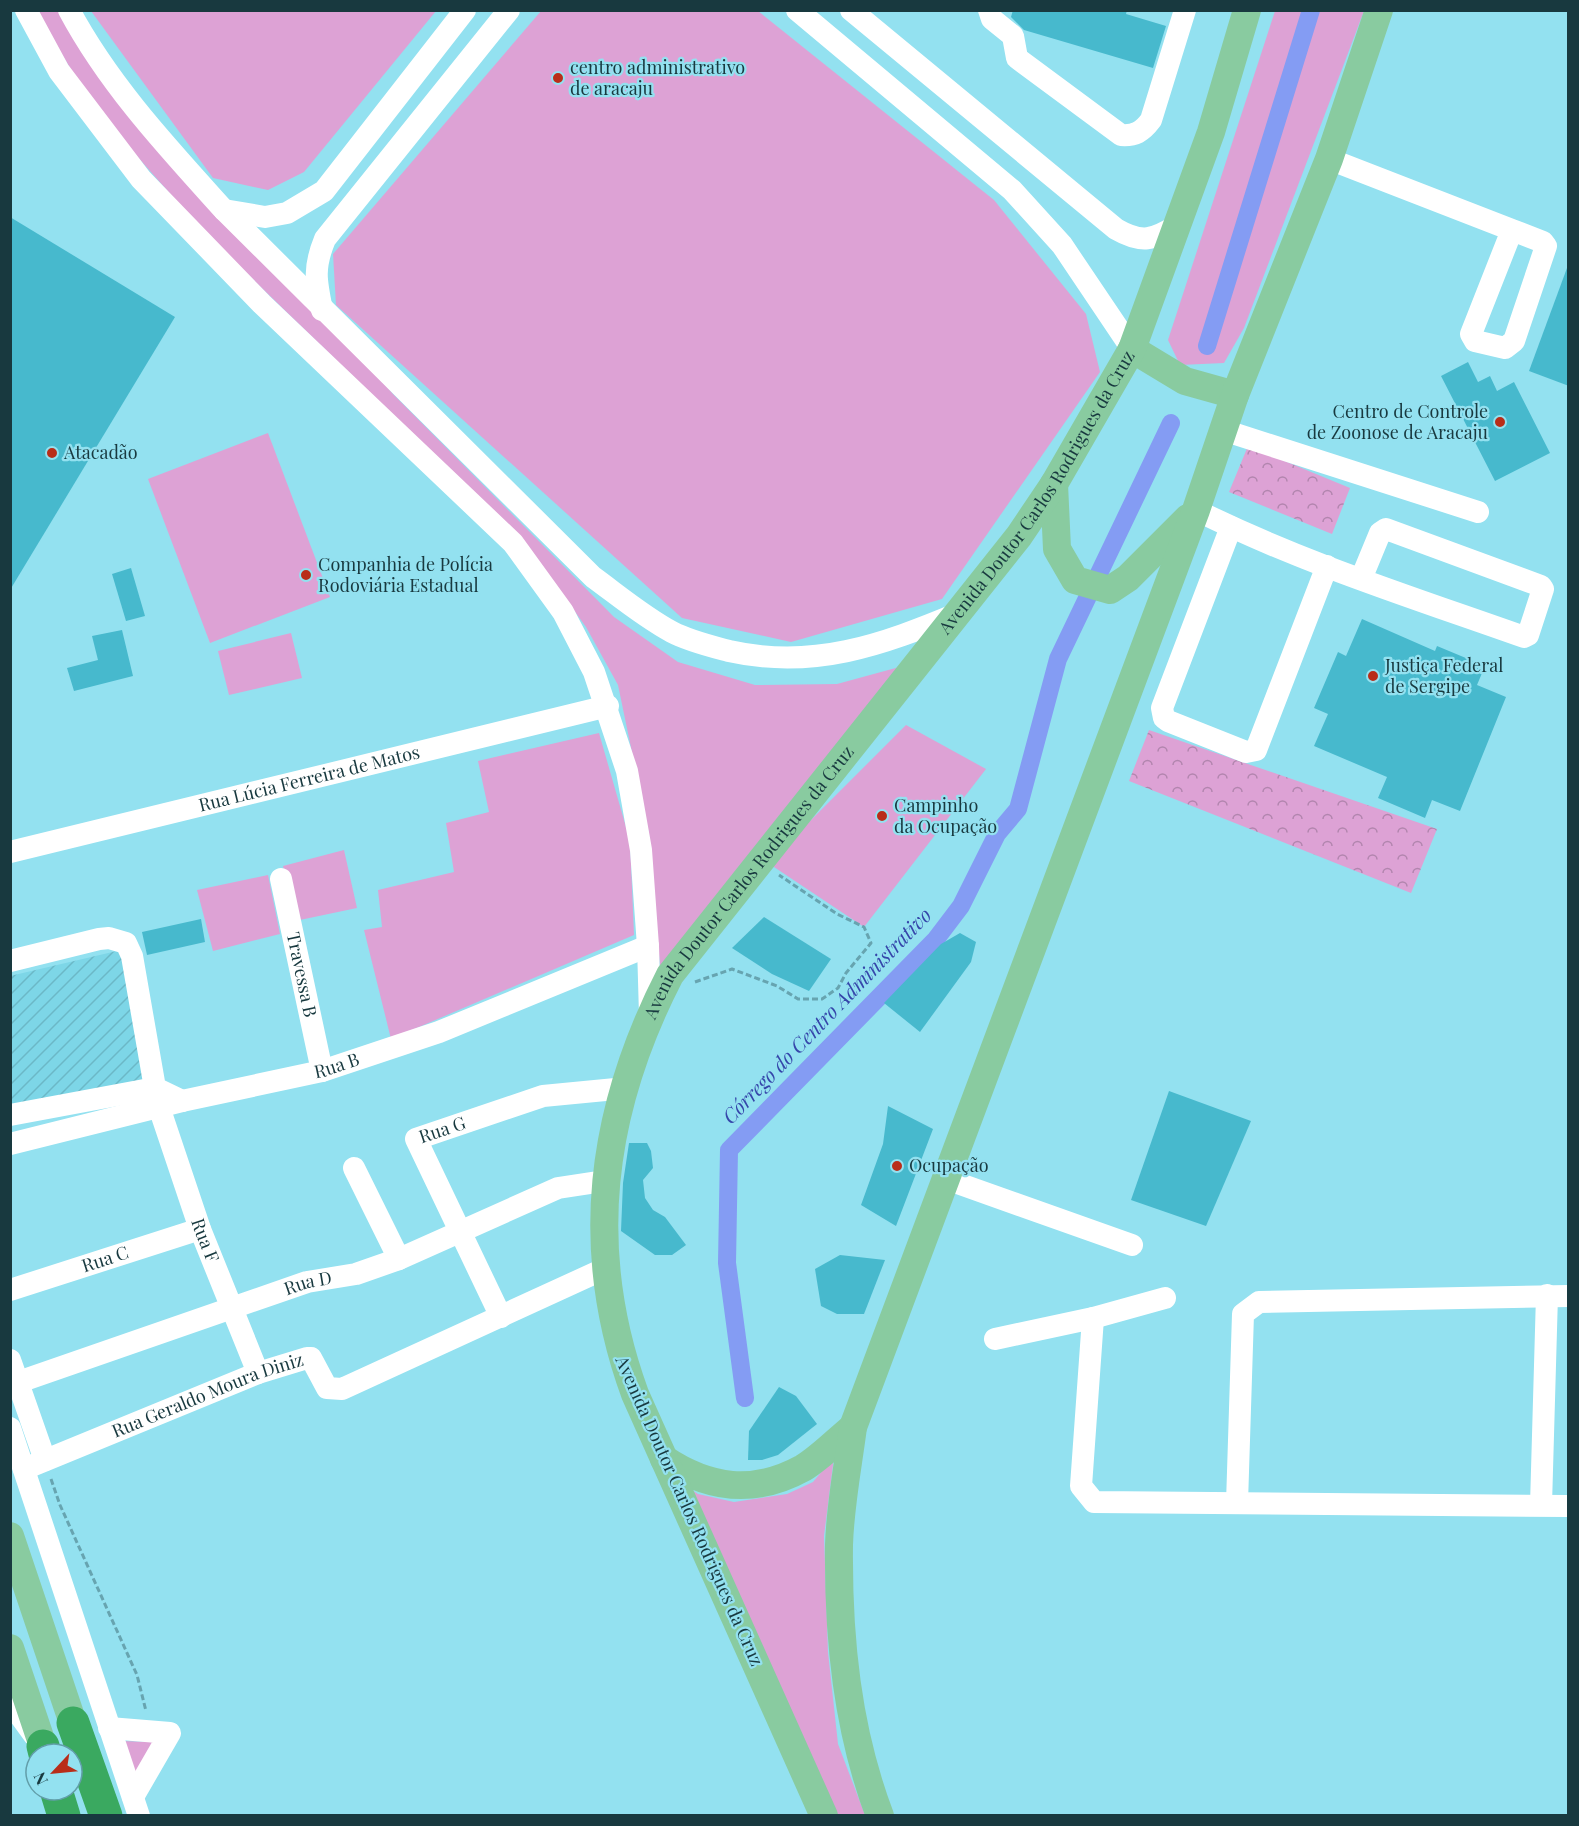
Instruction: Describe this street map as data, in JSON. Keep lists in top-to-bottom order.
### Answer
{
  "streets": {
    "main road": ["Avenida Doutor Carlos Rodrigues da Cruz"],
    "street": [
      "Rua Lúcia Ferreira de Matos",
      "Travessa B",
      "Rua B",
      "Rua G",
      "Rua F",
      "Rua C",
      "Rua D",
      "Rua Geraldo Moura Diniz"
    ]
  },
  "crossings": [
    ["Avenida Doutor Carlos Rodrigues da Cruz", "Rua G"],
    ["Avenida Doutor Carlos Rodrigues da Cruz", "Rua D"],
    ["Avenida Doutor Carlos Rodrigues da Cruz", "Rua Geraldo Moura Diniz"],
    ["Travessa B", "Rua B"],
    ["Rua B", "Rua F"],
    ["Rua G", "Rua D"],
    ["Rua G", "Rua Geraldo Moura Diniz"],
    ["Rua F", "Rua C"],
    ["Rua F", "Rua D"],
    ["Rua F", "Rua Geraldo Moura Diniz"]
  ],
  "water": ["Córrego do Centro Administrativo"],
  "places": [
    "centro administrativo de aracaju",
    "Centro de Controle de Zoonose de Aracaju",
    "Atacadão",
    "Companhia de Polícia Rodoviária Estadual",
    "Justiça Federal de Sergipe",
    "Campinho da Ocupação",
    "Ocupação"
  ],
  "north": "bottom left"
}
